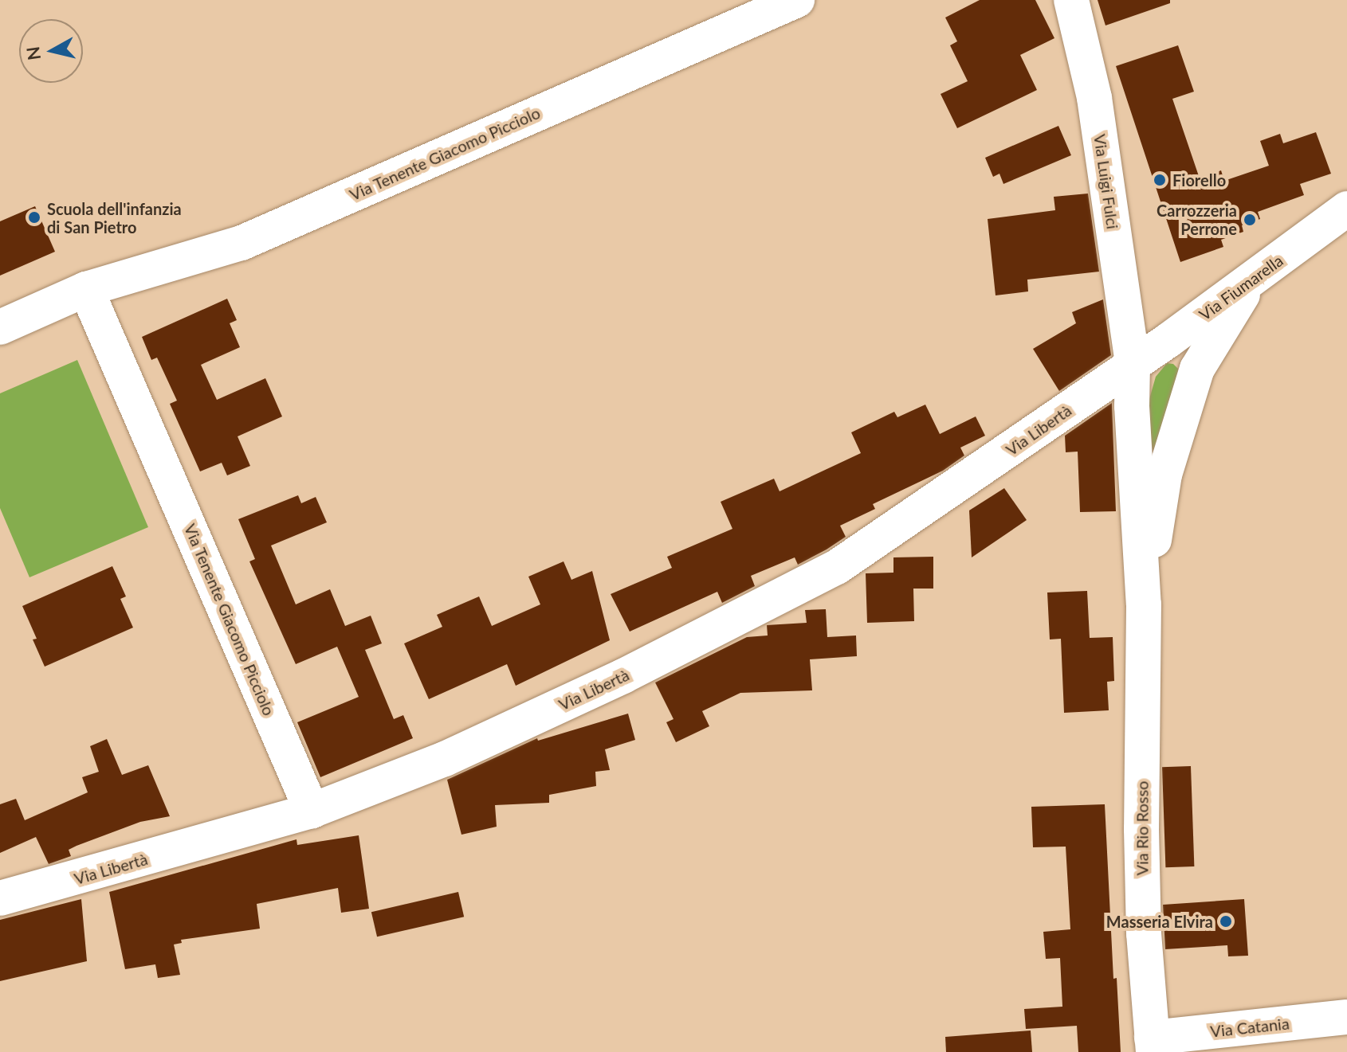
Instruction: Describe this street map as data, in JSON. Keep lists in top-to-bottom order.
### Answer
{
  "streets": {
    "street": [
      "Via Tenente Giacomo Picciolo",
      "Via Luigi Fulci",
      "Via Fiumarella",
      "Via Libertà",
      "Via Rio Rosso",
      "Via Catania"
    ]
  },
  "crossings": [
    ["Via Tenente Giacomo Picciolo", "Via Libertà"],
    ["Via Luigi Fulci", "Via Fiumarella"],
    ["Via Luigi Fulci", "Via Libertà"],
    ["Via Luigi Fulci", "Via Rio Rosso"],
    ["Via Fiumarella", "Via Libertà"],
    ["Via Rio Rosso", "Via Catania"]
  ],
  "places": [
    "Fiorello",
    "Scuola dell'infanzia di San Pietro",
    "Carrozzeria Perrone",
    "Masseria Elvira"
  ],
  "north": "left"
}
